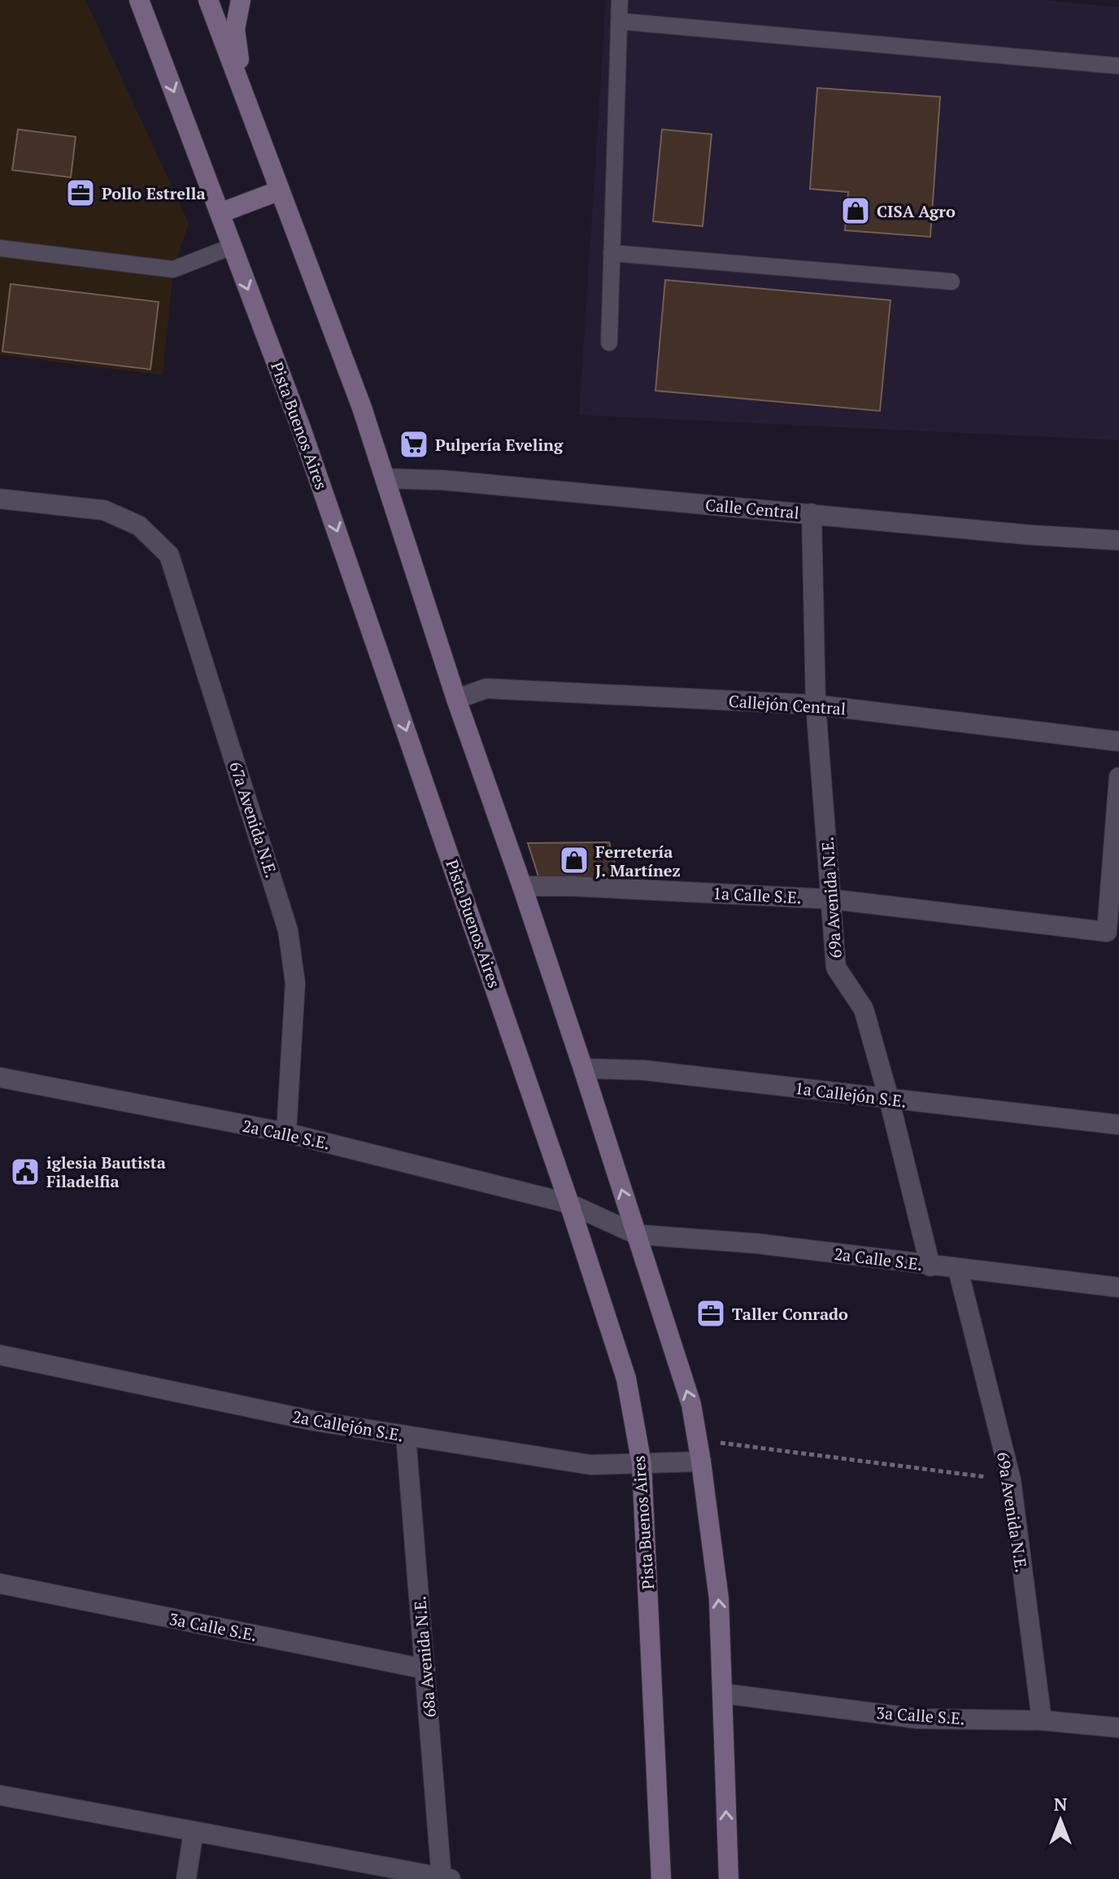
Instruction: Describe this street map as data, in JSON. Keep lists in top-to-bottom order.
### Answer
{
  "streets": {
    "main road": ["Pista Buenos Aires"],
    "street": [
      "Calle Central",
      "Callejón Central",
      "67a Avenida N.E.",
      "1a Calle S.E.",
      "69a Avenida N.E.",
      "1a Callejón S.E.",
      "2a Calle S.E.",
      "2a Callejón S.E.",
      "3a Calle S.E.",
      "68a Avenida N.E."
    ]
  },
  "crossings": [
    ["Pista Buenos Aires", "2a Calle S.E."],
    ["Pista Buenos Aires", "2a Callejón S.E."],
    ["Calle Central", "69a Avenida N.E."],
    ["Callejón Central", "69a Avenida N.E."],
    ["67a Avenida N.E.", "2a Calle S.E."],
    ["1a Calle S.E.", "69a Avenida N.E."],
    ["69a Avenida N.E.", "1a Callejón S.E."],
    ["69a Avenida N.E.", "2a Calle S.E."],
    ["69a Avenida N.E.", "3a Calle S.E."],
    ["2a Callejón S.E.", "68a Avenida N.E."],
    ["3a Calle S.E.", "68a Avenida N.E."]
  ],
  "places": {
    "office": ["Pollo Estrella", "Taller Conrado"],
    "shop": ["CISA Agro", "Ferretería J. Martínez"],
    "supermarket": ["Pulpería Eveling"],
    "public building": ["iglesia Bautista Filadelfia"]
  },
  "north": "top"
}
